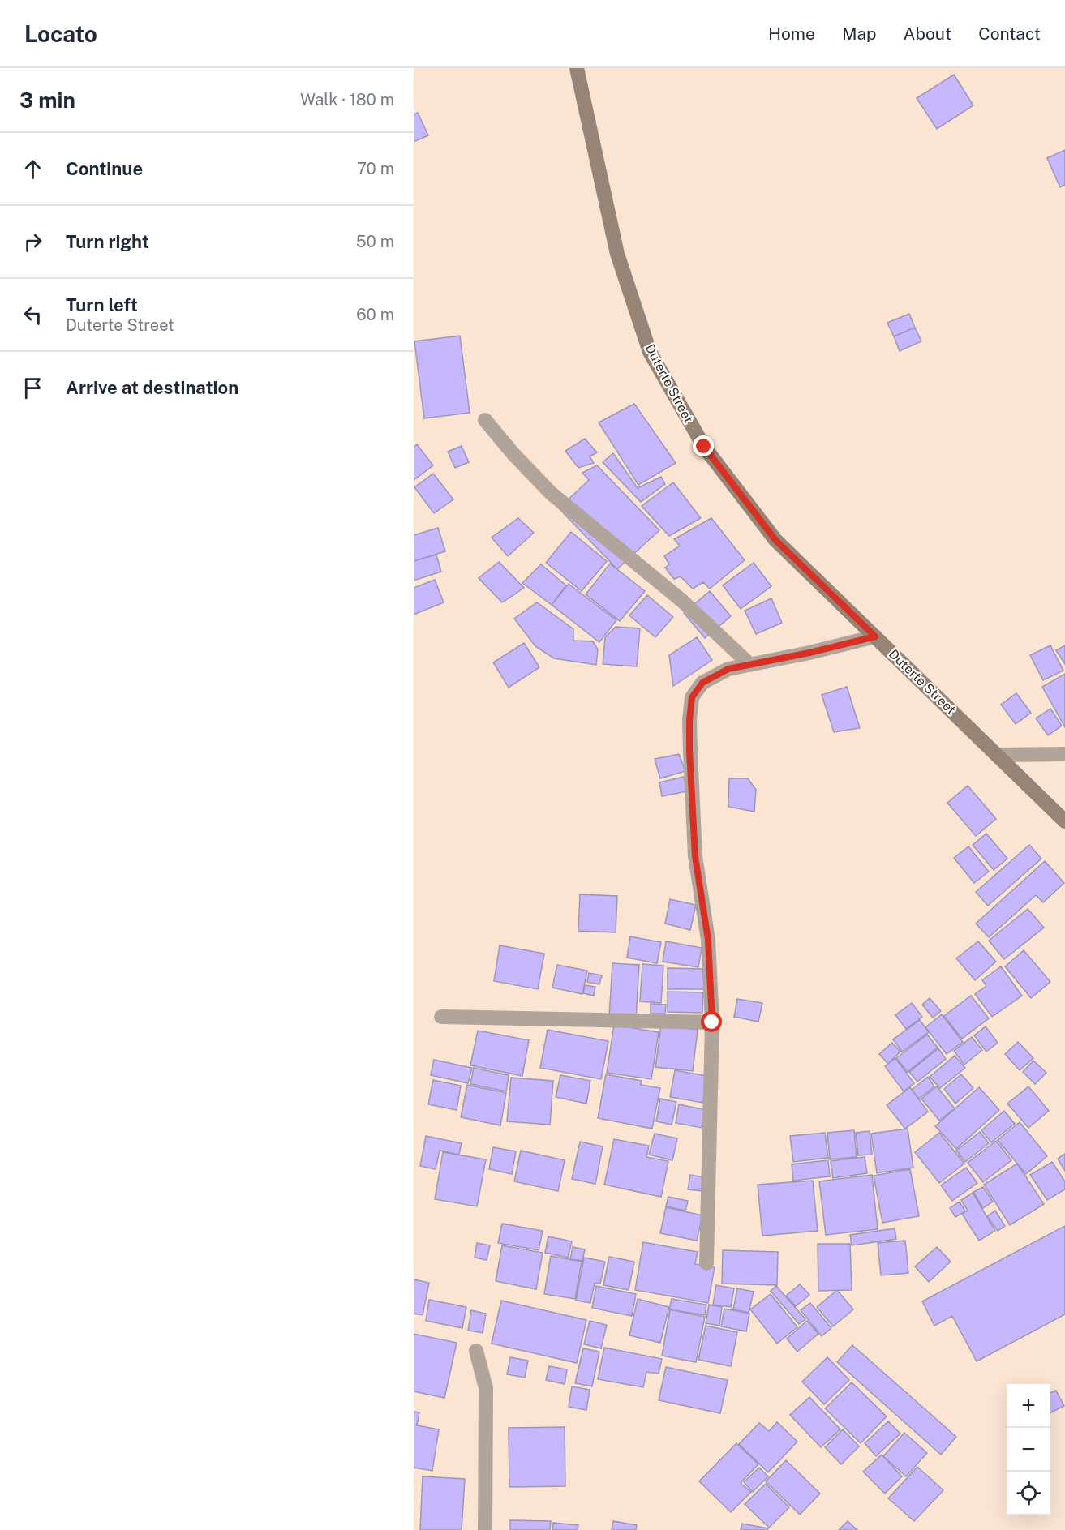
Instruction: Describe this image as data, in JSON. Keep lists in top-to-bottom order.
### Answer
{
  "streets": {
    "main road": ["Duterte Street"]
  },
  "page": {
    "header": "Locato",
    "nav": [
      "Home",
      "Map",
      "About",
      "Contact"
    ],
    "heading": ["3 min", "Walk · 180 m"],
    "list": [
      ["Continue", "70 m"],
      ["Turn right", "50 m"],
      ["Turn left", "Duterte Street", "60 m"],
      "Arrive at destination"
    ],
    "map_buttons": ["+", "−"]
  }
}
